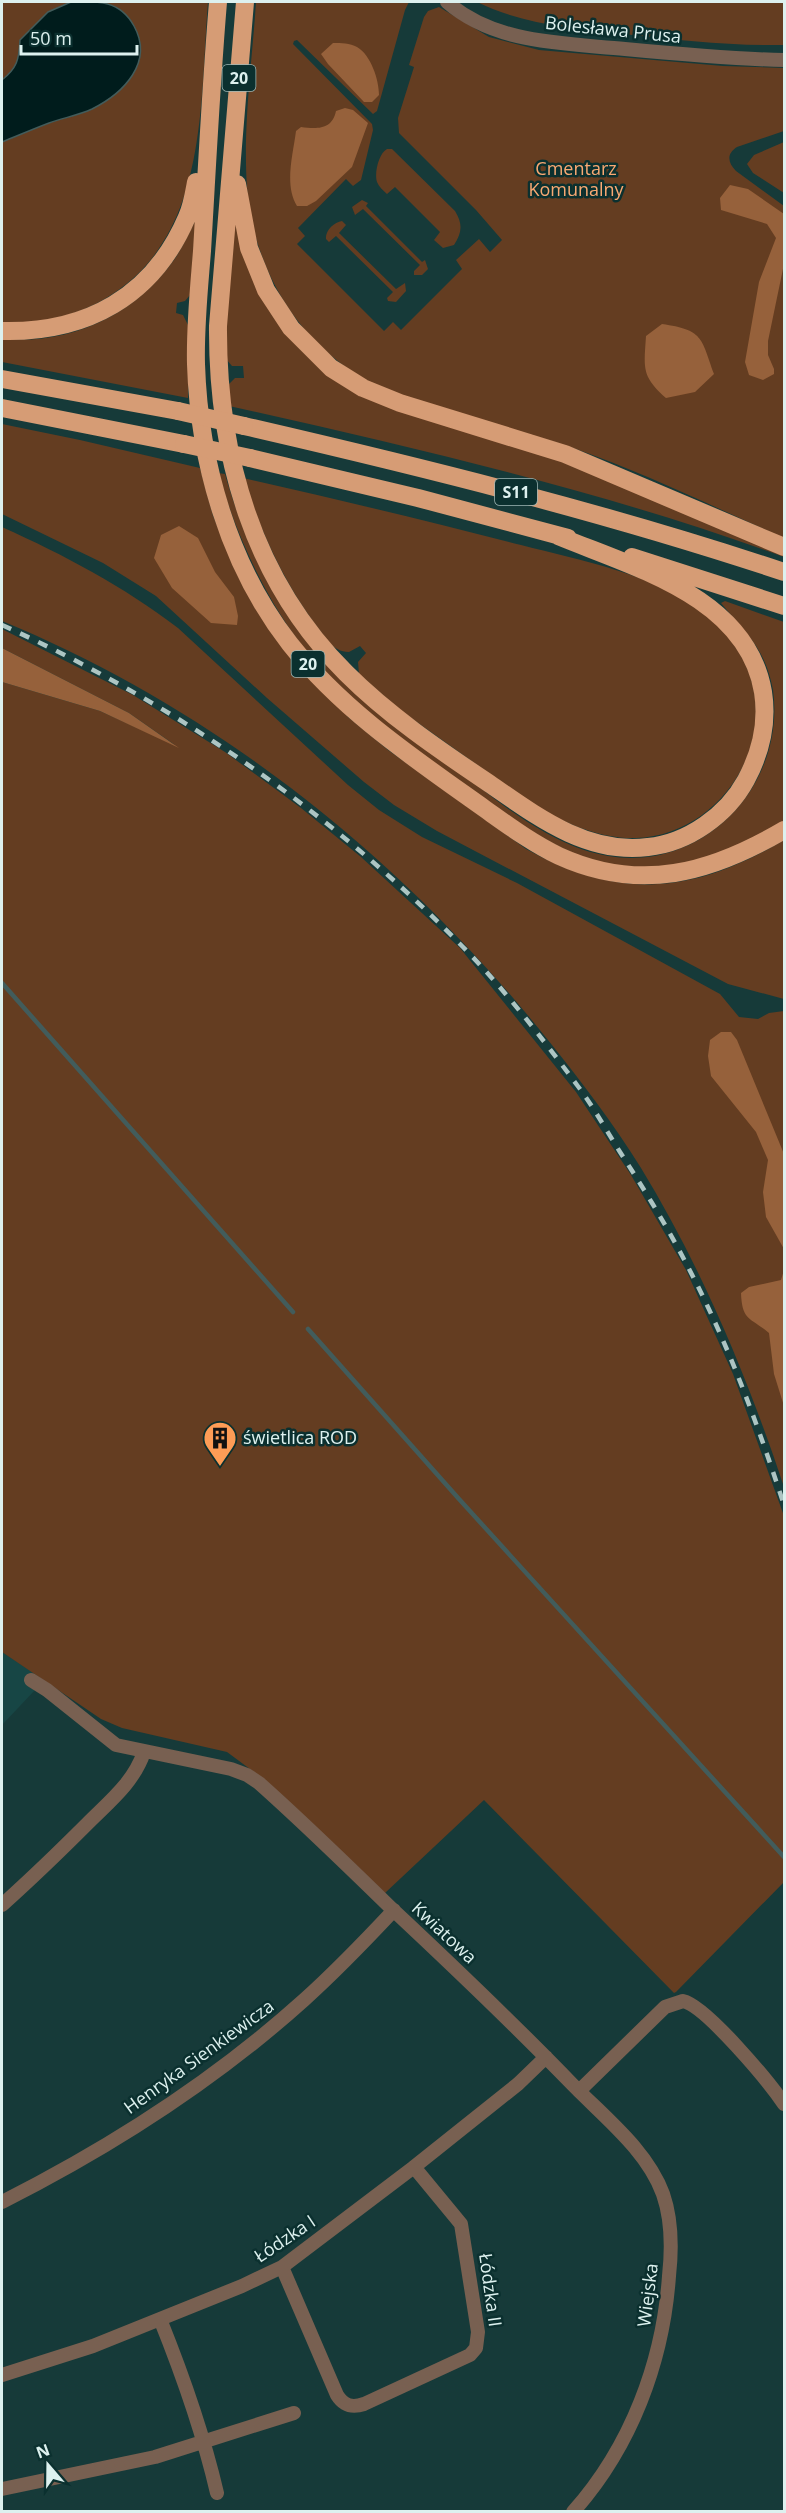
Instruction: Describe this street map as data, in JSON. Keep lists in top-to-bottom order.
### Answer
{
  "streets": {
    "highway": ["20", "S11"],
    "street": [
      "Bolesława Prusa",
      "Kwiatowa",
      "Henryka Sienkiewicza",
      "Łódzka I",
      "Łódzka II",
      "Wiejska"
    ]
  },
  "crossings": [
    ["Kwiatowa", "Henryka Sienkiewicza"],
    ["Kwiatowa", "Łódzka I"],
    ["Kwiatowa", "Wiejska"],
    ["Łódzka I", "Łódzka II"]
  ],
  "parks": ["Cmentarz Komunalny"],
  "places": {
    "building": ["świetlica ROD"]
  },
  "scale_bar": "50 m",
  "north": "top"
}
